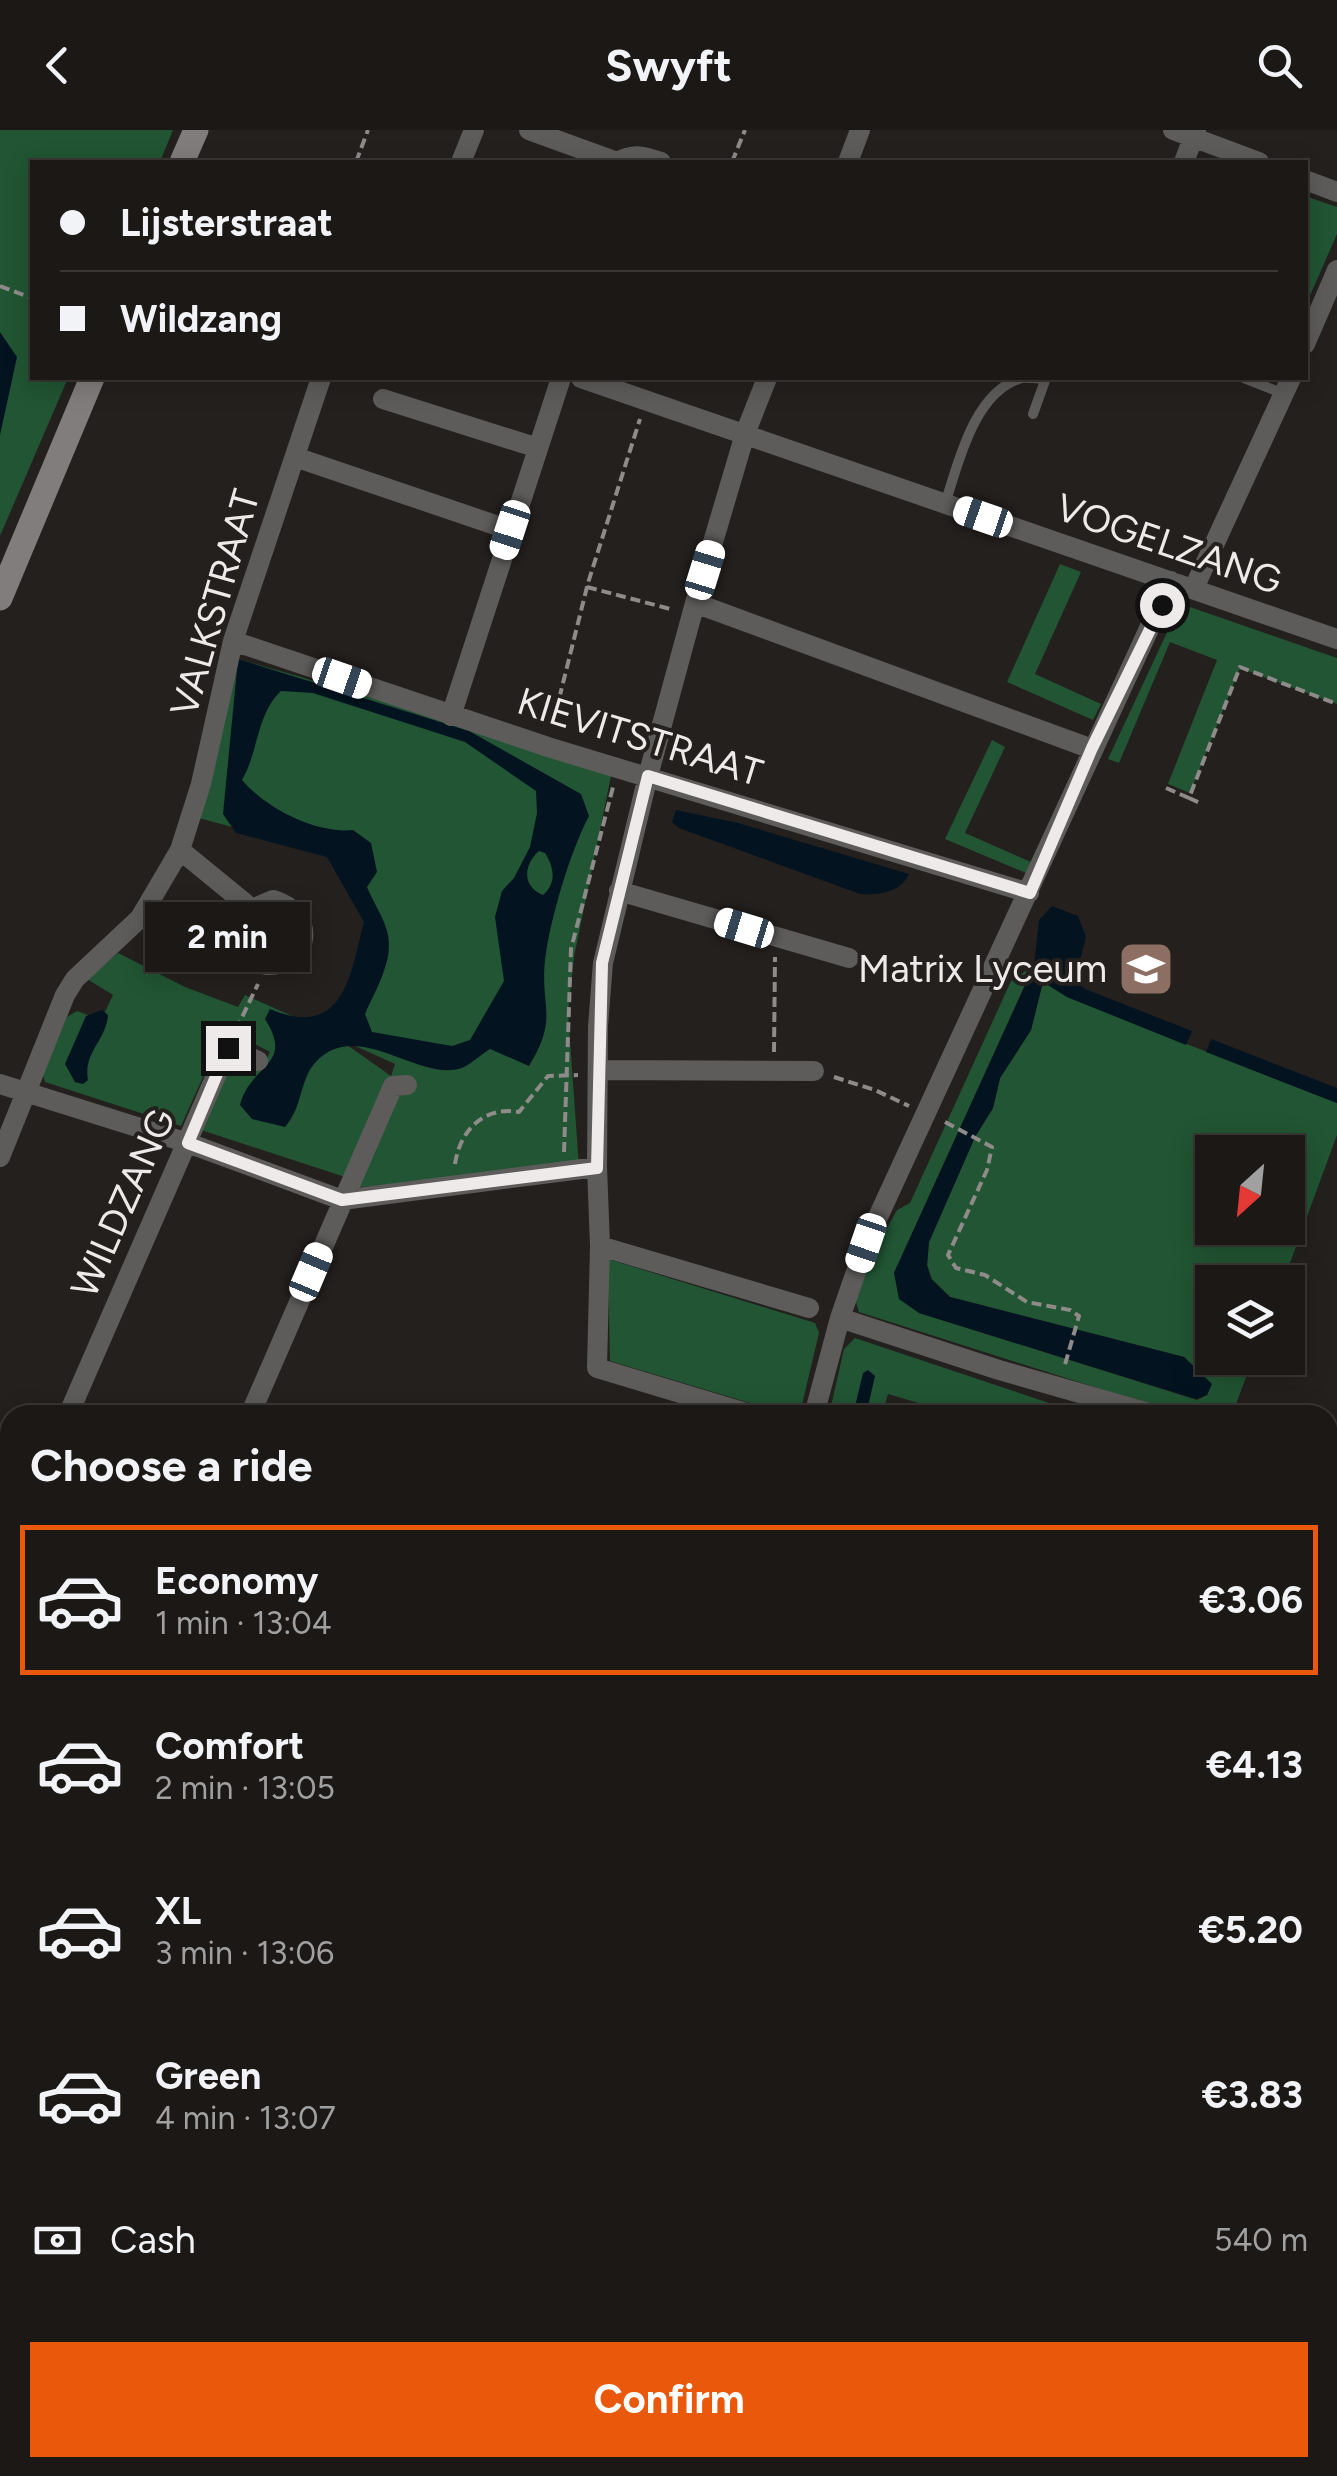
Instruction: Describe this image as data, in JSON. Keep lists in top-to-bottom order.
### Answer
{
  "streets": {
    "street": [
      "VOGELZANG",
      "VALKSTRAAT",
      "KIEVITSTRAAT",
      "WILDZANG"
    ]
  },
  "crossings": [
    ["VALKSTRAAT", "KIEVITSTRAAT"]
  ],
  "places": {
    "school or university": ["Matrix Lyceum"]
  },
  "north": "bottom left",
  "page": {
    "header": "Swyft",
    "banner": ["Lijsterstraat", "Wildzang"],
    "bubble": "2 min",
    "heading": "Choose a ride",
    "list": [
      {
        "name": "Economy",
        "note": "1 min · 13:04",
        "value": "€3.06"
      },
      {
        "name": "Comfort",
        "note": "2 min · 13:05",
        "value": "€4.13"
      },
      {
        "name": "XL",
        "note": "3 min · 13:06",
        "value": "€5.20"
      },
      {
        "name": "Green",
        "note": "4 min · 13:07",
        "value": "€3.83"
      }
    ],
    "pay": ["Cash", "540 m"],
    "buttons": "Confirm"
  }
}
